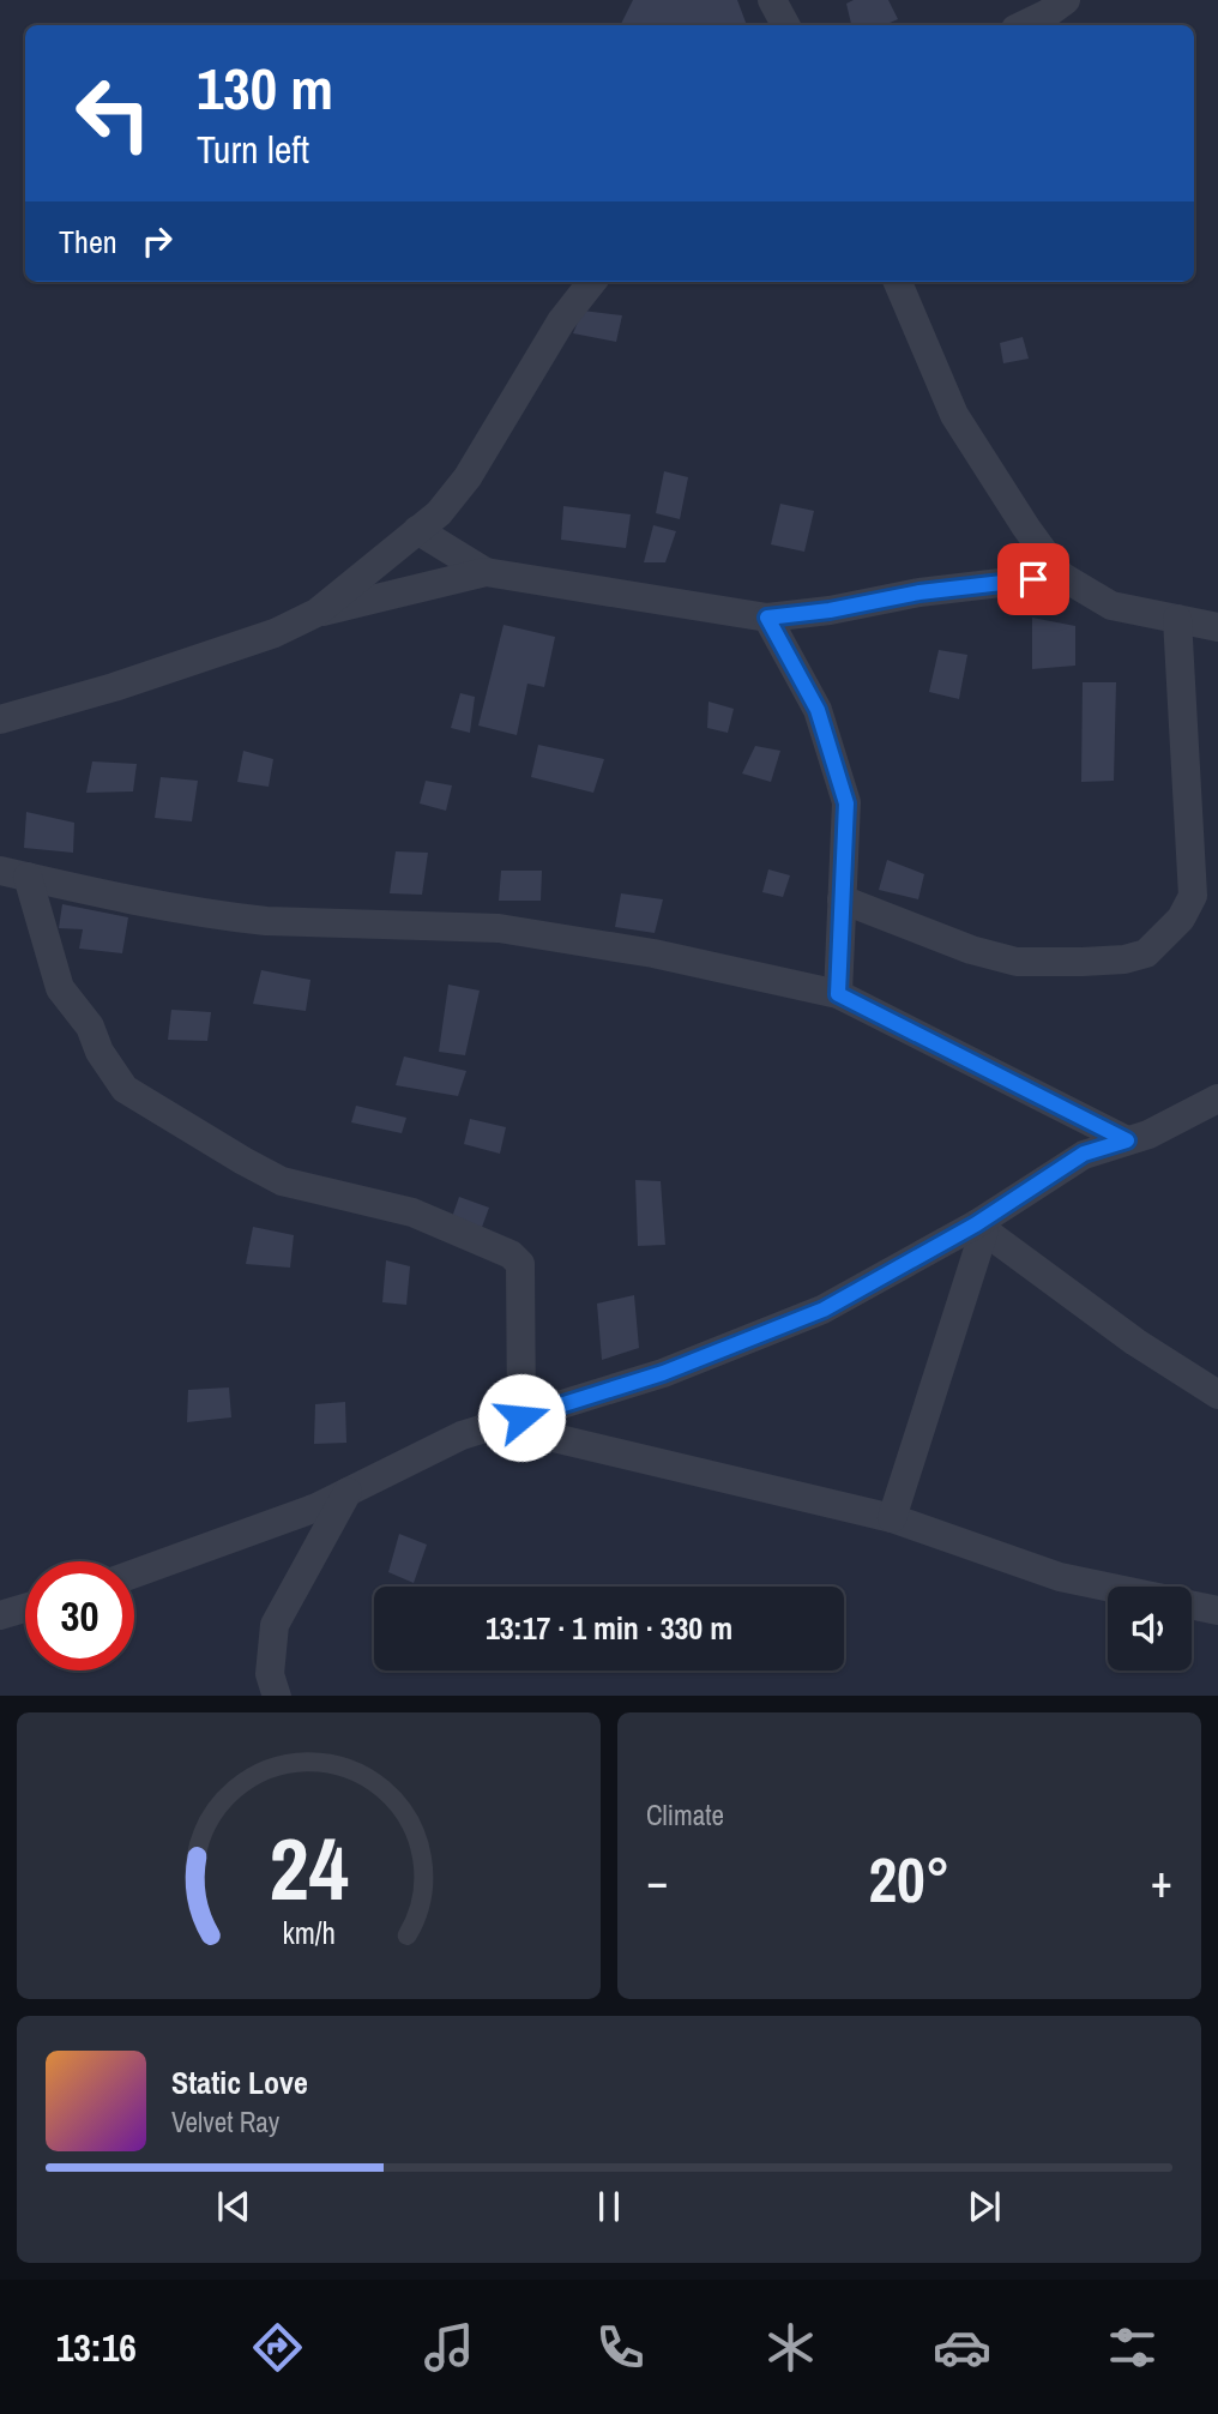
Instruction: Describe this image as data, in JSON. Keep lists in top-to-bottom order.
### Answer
{
  "page": {
    "turn": ["130 m", "Turn left"],
    "then": "Then",
    "limit": "30",
    "trip": "13:17 · 1 min · 330 m",
    "tile": "Climate",
    "heat": ["−", "20°", "+"],
    "song": ["Static Love", "Velvet Ray"],
    "tabs": "13:16",
    "gauge": ["24", "km/h"]
  }
}
